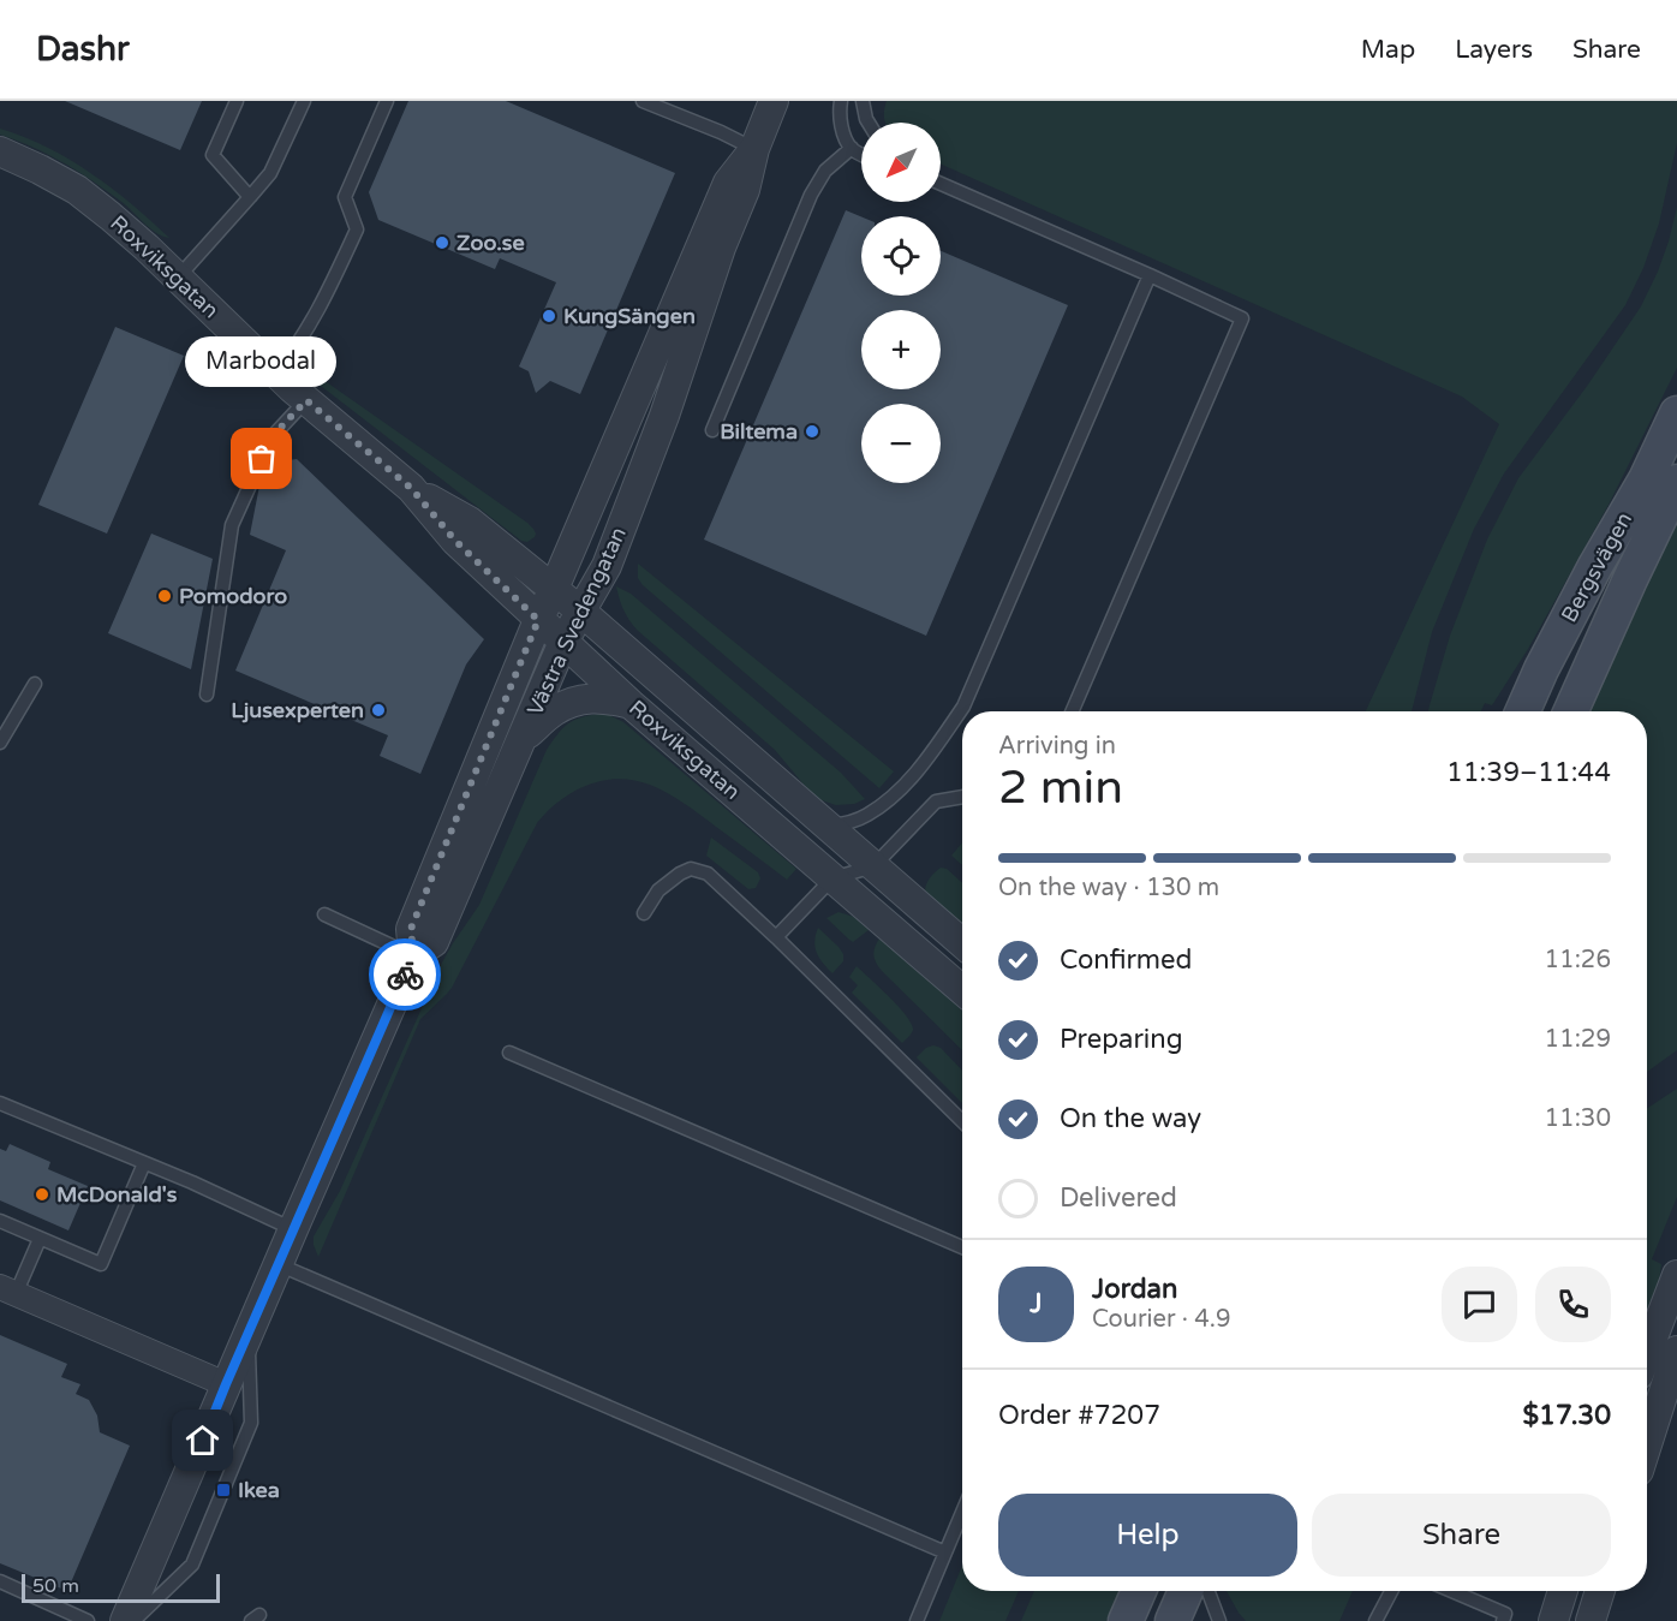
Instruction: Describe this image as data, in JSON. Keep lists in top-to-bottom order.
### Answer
{
  "streets": {
    "main road": ["Bergsvägen"],
    "street": ["Roxviksgatan", "Västra Svedengatan"]
  },
  "crossings": [
    ["Roxviksgatan", "Västra Svedengatan"]
  ],
  "places": {
    "other": [
      "Zoo.se",
      "KungSängen",
      "Biltema",
      "Marbodal",
      "Pomodoro",
      "Ljusexperten",
      "McDonald's"
    ],
    "transit": ["Ikea"]
  },
  "scale_bar": "50 m",
  "north": "bottom left",
  "page": {
    "header": "Dashr",
    "nav": ["Map", "Layers", "Share"],
    "map_buttons": ["+", "−"],
    "bubble": "Marbodal",
    "heading": ["2 min", "Arriving in", "11:39–11:44"],
    "panel": [
      "Jordan",
      "Courier · 4.9",
      "Order #7207",
      "$17.30"
    ],
    "bar": "On the way · 130 m",
    "list": [
      ["Confirmed", "11:26"],
      ["Preparing", "11:29"],
      ["On the way", "11:30"],
      "Delivered"
    ],
    "round": "J",
    "buttons": ["Help", "Share"],
    "scale": "50 m"
  }
}
